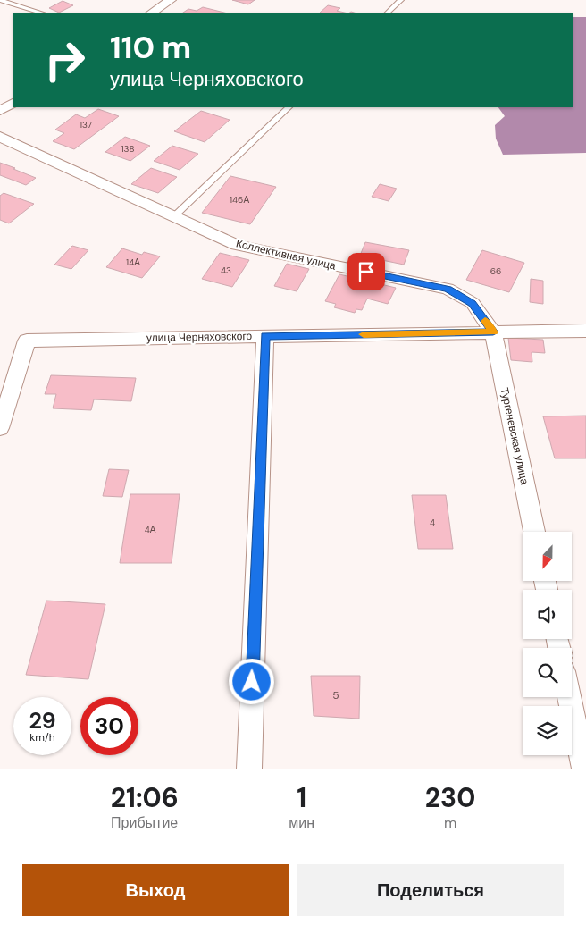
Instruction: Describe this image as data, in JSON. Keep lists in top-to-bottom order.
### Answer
{
  "streets": {
    "street": ["Коллективная улица", "улица Черняховского", "Тургеневская улица"]
  },
  "crossings": [
    ["Коллективная улица", "улица Черняховского"],
    ["Коллективная улица", "Тургеневская улица"],
    ["улица Черняховского", "Тургеневская улица"]
  ],
  "house_numbers": [
    "137",
    "138",
    "146А",
    "14А",
    "43",
    "66",
    "4",
    "4А",
    "5"
  ],
  "north": "bottom",
  "page": {
    "turn": ["110 m", "улица Черняховского"],
    "speed": "29 km/h",
    "limit": "30",
    "eta": [
      "21:06",
      "Прибытие",
      "1",
      "мин",
      "230",
      "m"
    ],
    "buttons": ["Выход", "Поделиться"]
  }
}
